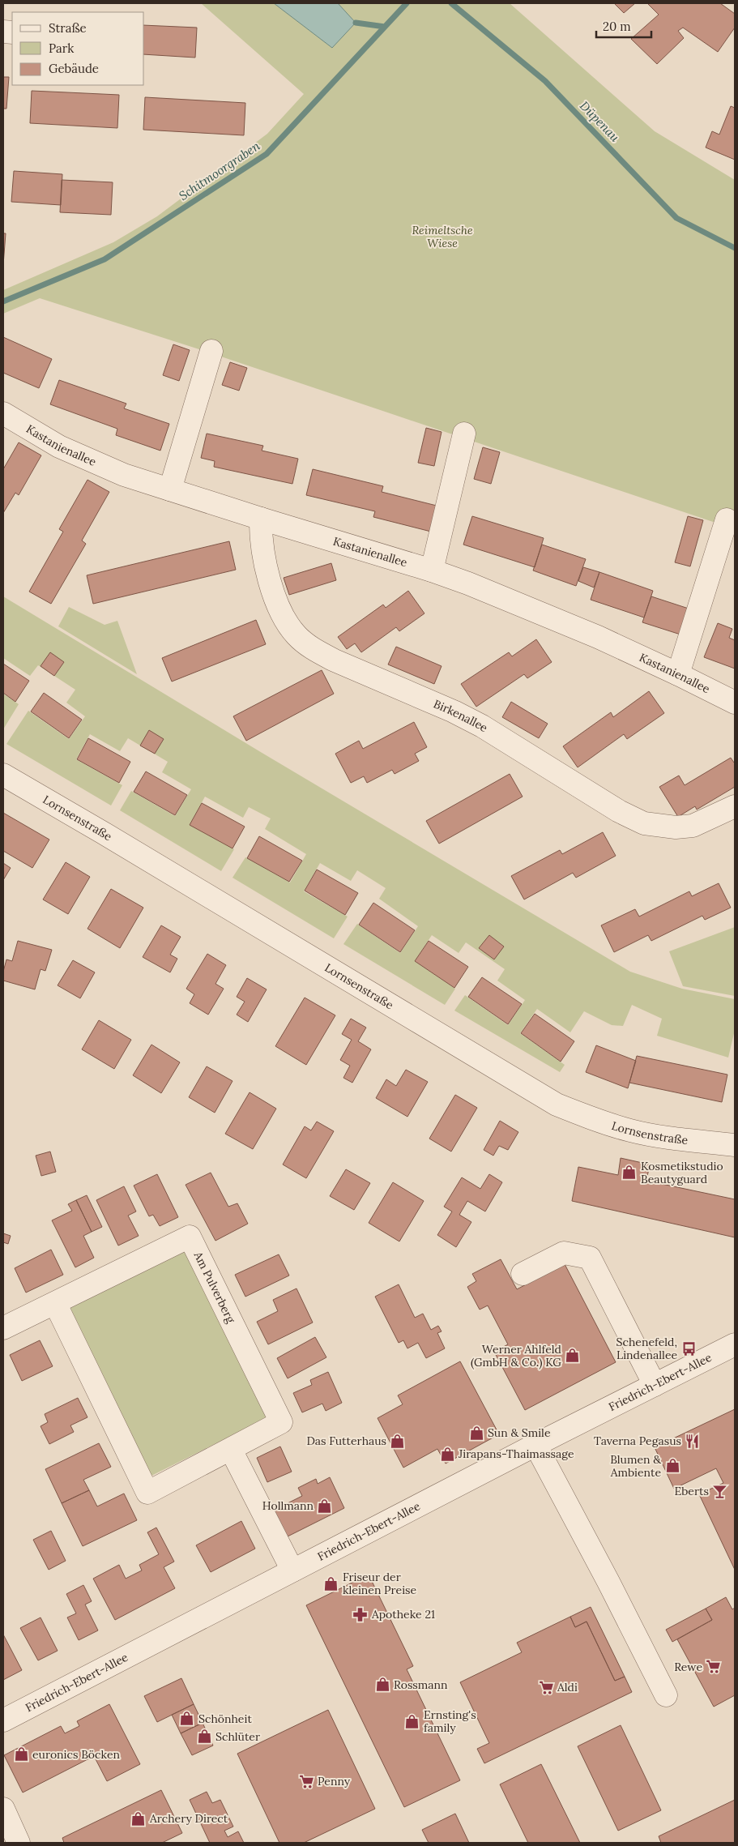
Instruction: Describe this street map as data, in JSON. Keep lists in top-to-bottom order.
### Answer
{
  "streets": {
    "street": [
      "Kastanienallee",
      "Birkenallee",
      "Lornsenstraße",
      "Am Pulverberg",
      "Friedrich-Ebert-Allee"
    ]
  },
  "crossings": [
    ["Kastanienallee", "Birkenallee"]
  ],
  "water": ["Düpenau", "Schitmoorgraben"],
  "parks": ["Reimeltsche Wiese"],
  "places": {
    "shop": [
      "Kosmetikstudio Beautyguard",
      "Werner Ahlfeld (GmbH & Co.) KG",
      "Sun & Smile",
      "Das Futterhaus",
      "Jirapans-Thaimassage",
      "Blumen & Ambiente",
      "Hollmann",
      "Friseur der kleinen Preise",
      "Rossmann",
      "Schönheit",
      "Ernsting's family",
      "Schlüter",
      "euronics Böcken",
      "Archery Direct"
    ],
    "bus stop": ["Schenefeld, Lindenallee"],
    "restaurant": ["Taverna Pegasus"],
    "bar": ["Eberts"],
    "pharmacy": ["Apotheke 21"],
    "supermarket": ["Rewe", "Aldi", "Penny"]
  },
  "legend": ["Straße", "Park", "Gebäude"],
  "scale_bar": "20 m"
}
